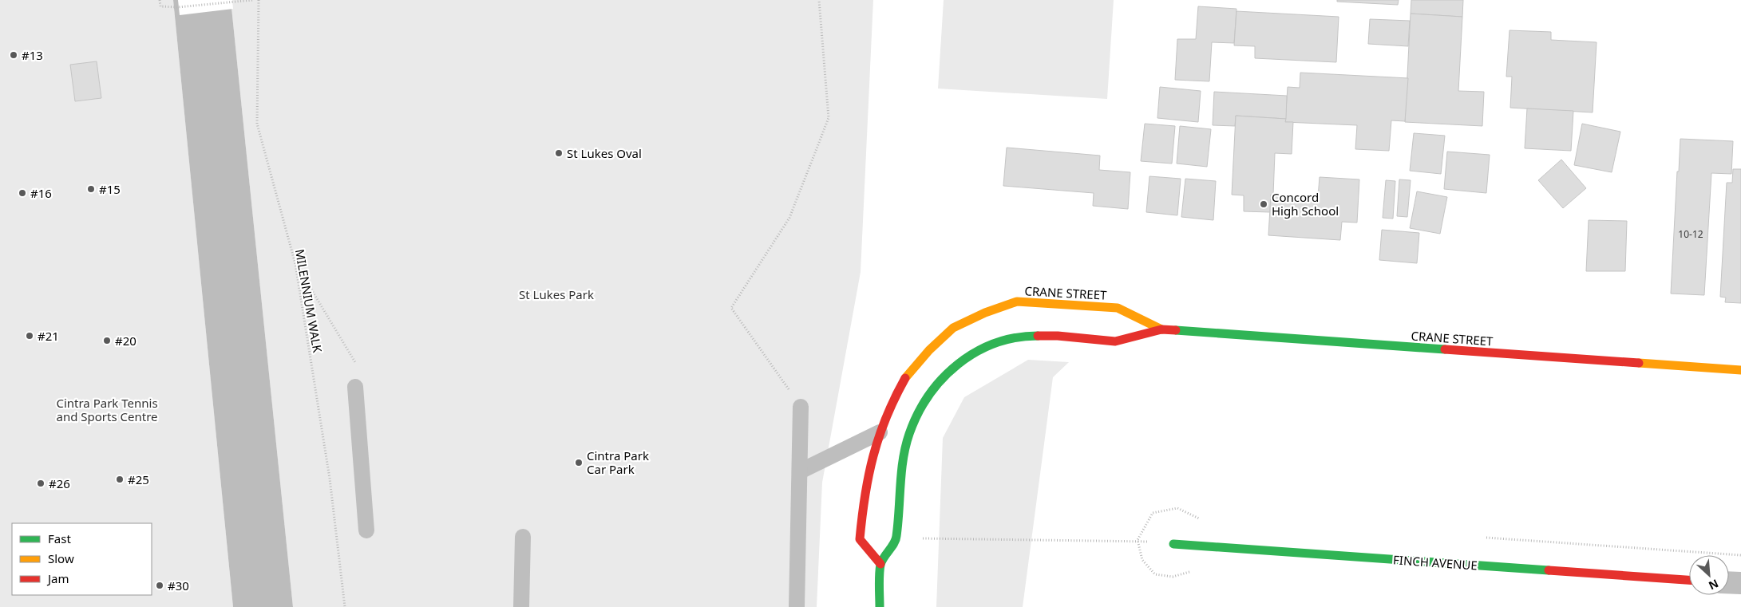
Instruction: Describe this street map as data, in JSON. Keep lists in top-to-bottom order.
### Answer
{
  "streets": {
    "main road": ["CRANE STREET", "FINCH AVENUE"],
    "path": ["MILENNIUM WALK"]
  },
  "parks": ["St Lukes Park", "Cintra Park Tennis and Sports Centre"],
  "places": [
    "#13",
    "St Lukes Oval",
    "#15",
    "#16",
    "Concord High School",
    "#21",
    "#20",
    "Cintra Park Car Park",
    "#25",
    "#26",
    "#30"
  ],
  "house_numbers": ["10-12"],
  "legend": ["Fast", "Slow", "Jam"],
  "north": "bottom right"
}
